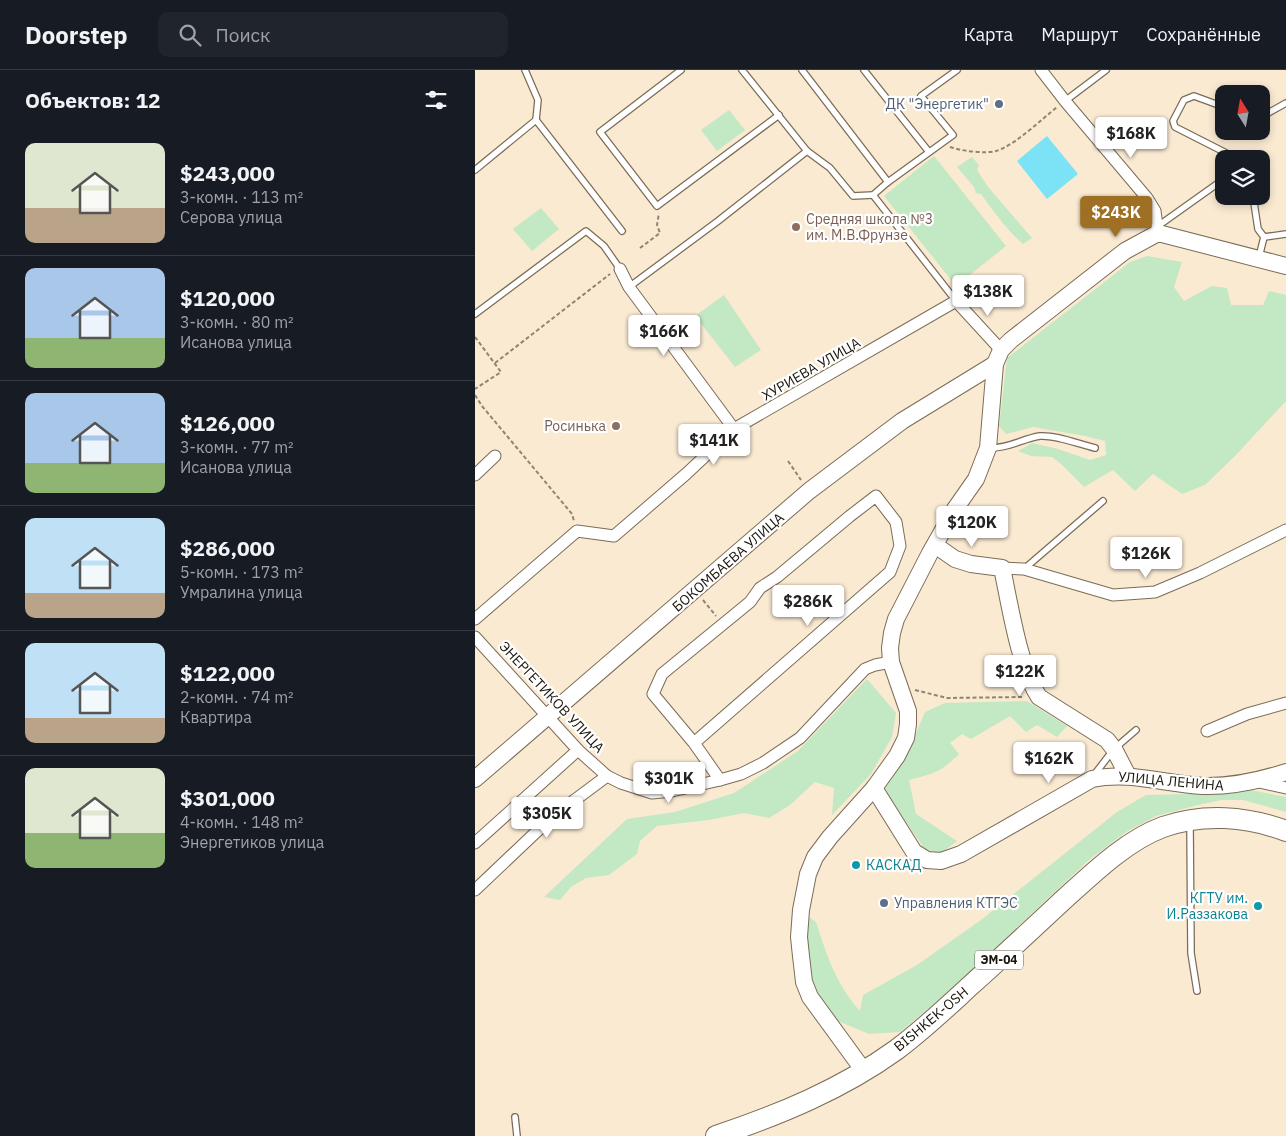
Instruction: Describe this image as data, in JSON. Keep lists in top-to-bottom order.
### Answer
{
  "streets": {
    "highway": ["ЭМ-04", "BISHKEK-OSH"],
    "main road": ["БОКОМБАЕВА УЛИЦА", "УЛИЦА ЛЕНИНА"],
    "street": ["ХУРИЕВА УЛИЦА", "ЭНЕРГЕТИКОВ УЛИЦА"]
  },
  "crossings": [
    ["БОКОМБАЕВА УЛИЦА", "ЭНЕРГЕТИКОВ УЛИЦА"]
  ],
  "places": [
    "ДК \"Энергетик\"",
    "Средняя школа №3 им. М.В.Фрунзе",
    "Росинька",
    "КАСКАД",
    "Управления КТГЭС",
    "КГТУ им. И.Раззакова"
  ],
  "north": "top",
  "page": {
    "header": "Doorstep",
    "search": "Поиск",
    "nav": ["Карта", "Маршрут", "Сохранённые"],
    "heading": "Объектов: 12",
    "price": [
      "$168K",
      "$243K",
      "$138K",
      "$166K",
      "$141K",
      "$120K",
      "$126K",
      "$286K",
      "$122K",
      "$162K",
      "$301K",
      "$305K"
    ],
    "list": [
      {
        "name": "$243,000",
        "note": "3-комн. · 113 m² · Серова улица"
      },
      {
        "name": "$120,000",
        "note": "3-комн. · 80 m² · Исанова улица"
      },
      {
        "name": "$126,000",
        "note": "3-комн. · 77 m² · Исанова улица"
      },
      {
        "name": "$286,000",
        "note": "5-комн. · 173 m² · Умралина улица"
      },
      {
        "name": "$122,000",
        "note": "2-комн. · 74 m² · Квартира"
      },
      {
        "name": "$301,000",
        "note": "4-комн. · 148 m² · Энергетиков улица"
      }
    ]
  }
}
